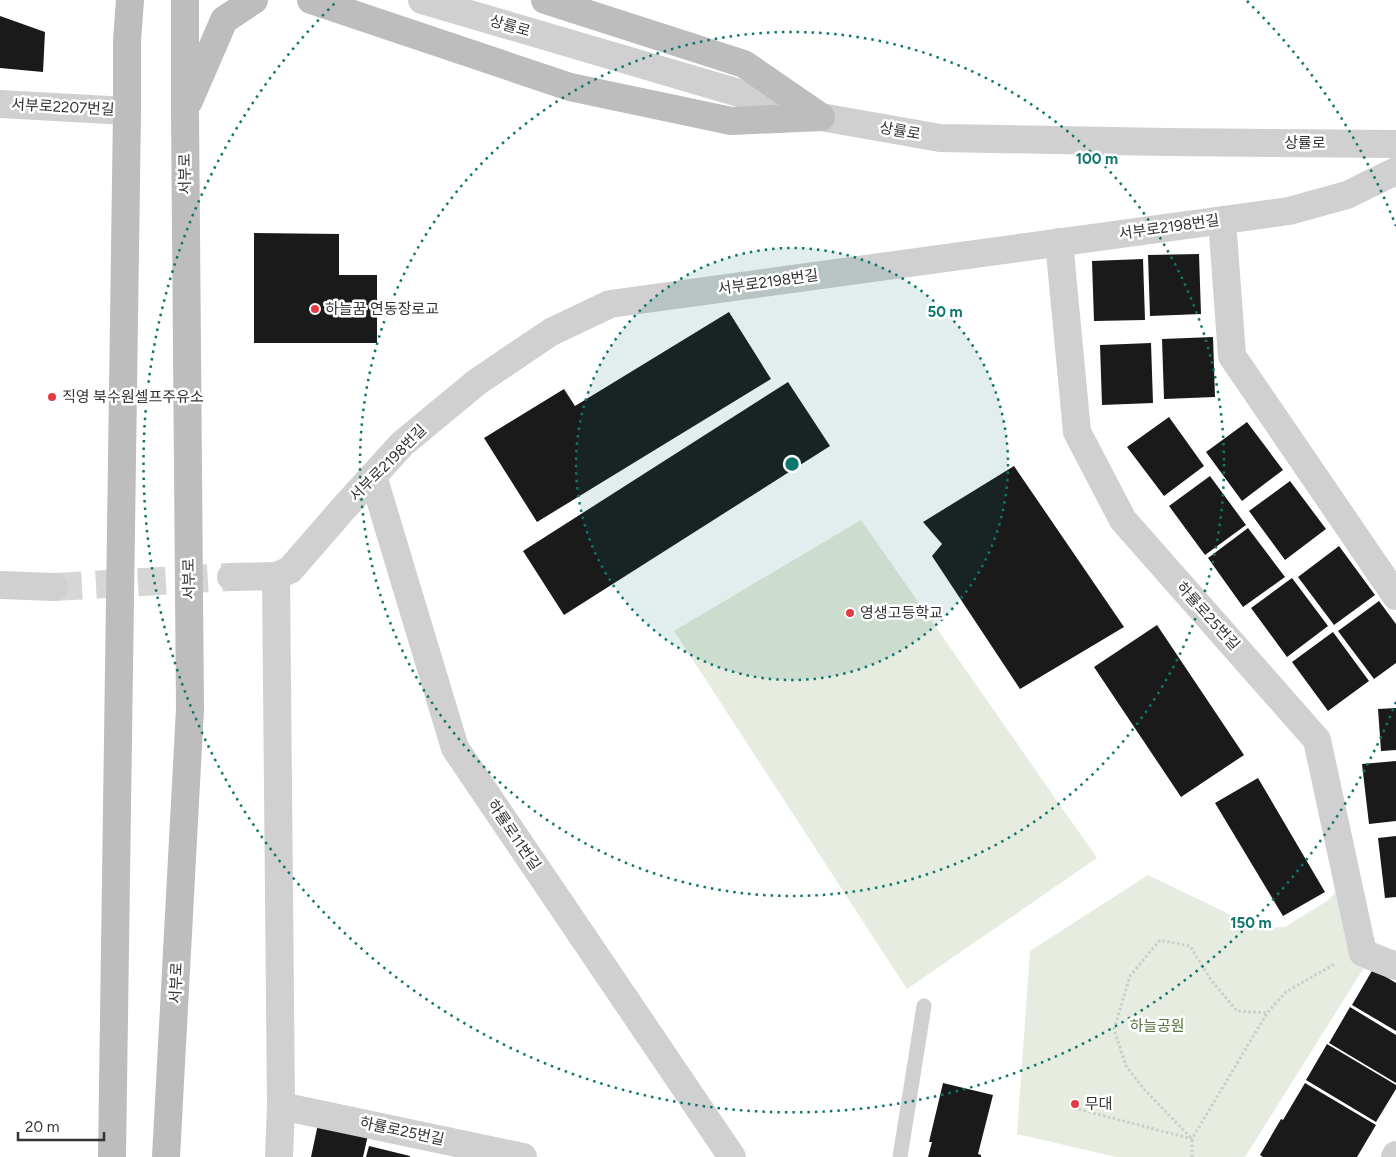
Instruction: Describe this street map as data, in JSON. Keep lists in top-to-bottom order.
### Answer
{
  "streets": {
    "main road": ["서부로"],
    "street": [
      "상률로",
      "서부로2207번길",
      "서부로2198번길",
      "하률로25번길",
      "하률로11번길"
    ]
  },
  "crossings": [
    ["서부로2198번길", "하률로25번길"],
    ["서부로2198번길", "하률로11번길"]
  ],
  "parks": ["하늘공원"],
  "places": [
    "하늘꿈 연동장로교",
    "직영 북수원셀프주유소",
    "영생고등학교",
    "무대"
  ],
  "scale_bar": "20 m",
  "rings": ["100 m", "50 m", "150 m"]
}
